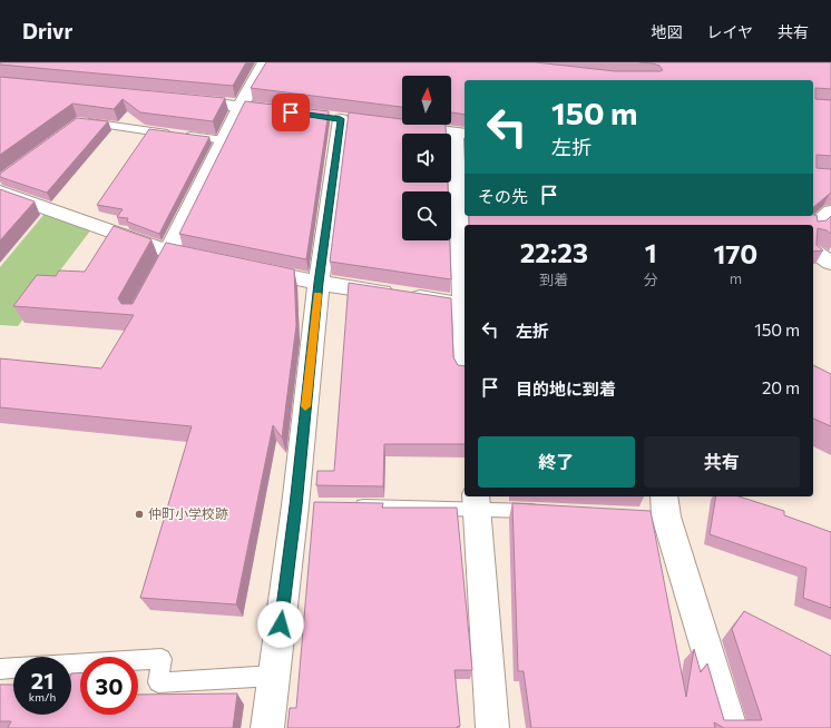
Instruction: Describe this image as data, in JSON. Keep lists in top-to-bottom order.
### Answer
{
  "places": ["仲町小学校跡"],
  "north": "top",
  "page": {
    "header": "Drivr",
    "nav": ["地図", "レイヤ", "共有"],
    "turn": ["150 m", "左折"],
    "then": "その先",
    "eta": [
      "22:23",
      "到着",
      "1",
      "分",
      "170",
      "m"
    ],
    "list": [
      {
        "name": "左折",
        "value": "150 m"
      },
      {
        "name": "目的地に到着",
        "value": "20 m"
      }
    ],
    "buttons": ["終了", "共有"],
    "speed": "21 km/h",
    "limit": "30"
  }
}
